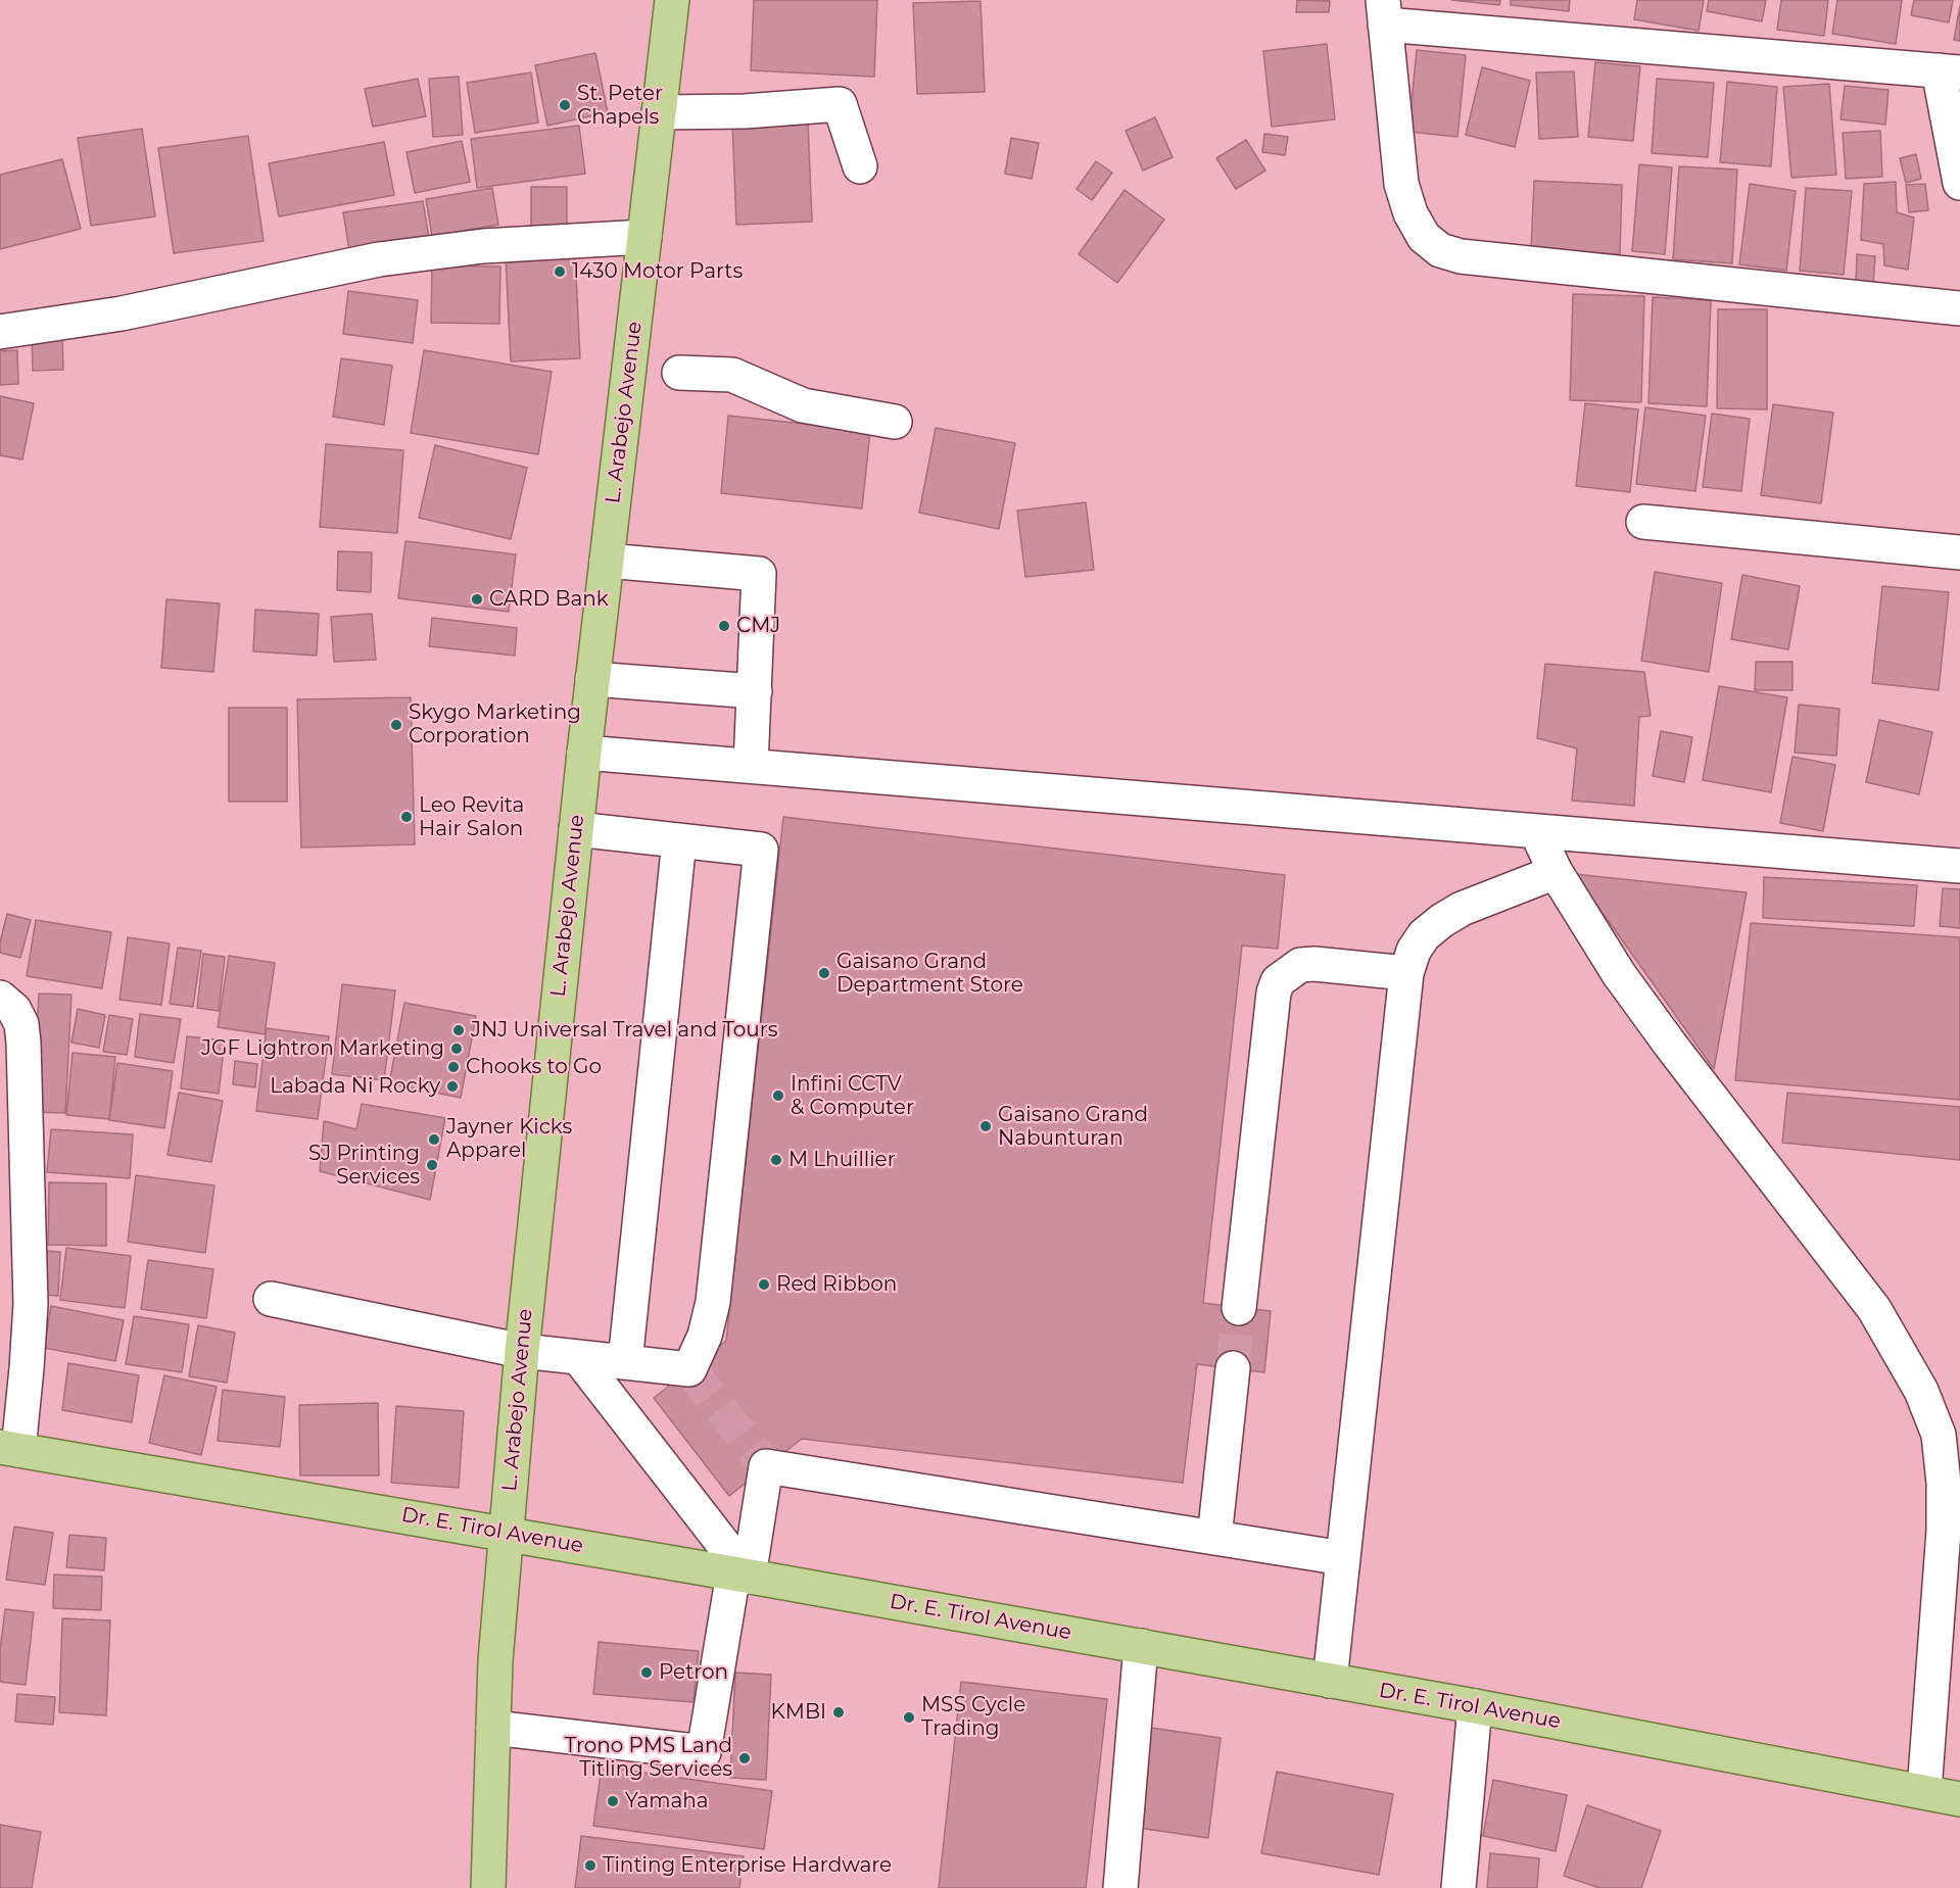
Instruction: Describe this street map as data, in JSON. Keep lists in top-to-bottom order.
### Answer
{
  "streets": {
    "main road": ["L. Arabejo Avenue", "Dr. E. Tirol Avenue"]
  },
  "crossings": [
    ["L. Arabejo Avenue", "Dr. E. Tirol Avenue"]
  ],
  "places": [
    "St. Peter Chapels",
    "1430 Motor Parts",
    "CARD Bank",
    "CMJ",
    "Skygo Marketing Corporation",
    "Leo Revita Hair Salon",
    "Gaisano Grand Department Store",
    "JNJ Universal Travel and Tours",
    "JGF Lightron Marketing",
    "Chooks to Go",
    "Labada Ni Rocky",
    "Infini CCTV & Computer",
    "Gaisano Grand Nabunturan",
    "Jayner Kicks Apparel",
    "M Lhuillier",
    "SJ Printing Services",
    "Red Ribbon",
    "Petron",
    "KMBI",
    "MSS Cycle Trading",
    "Trono PMS Land Titling Services",
    "Yamaha",
    "Tinting Enterprise Hardware"
  ]
}
